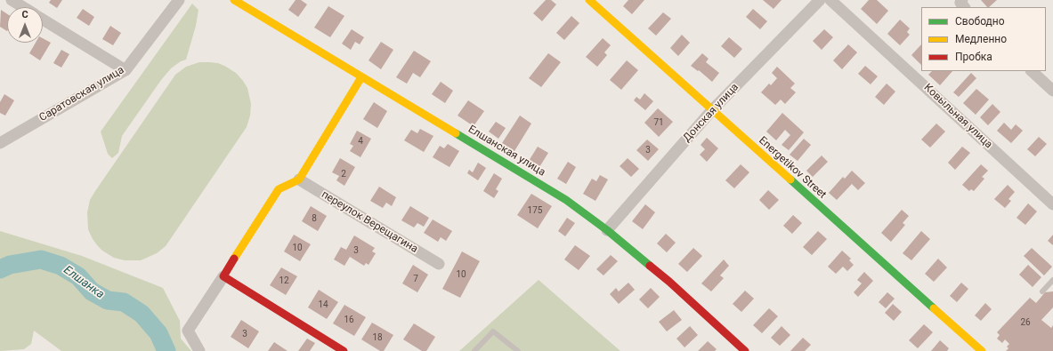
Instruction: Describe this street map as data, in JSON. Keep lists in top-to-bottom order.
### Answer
{
  "streets": {
    "main road": ["Елшанская улица", "Energetikov Street"],
    "street": [
      "Саратовская улица",
      "Донская улица",
      "Ковыльная улица",
      "переулок Верещагина"
    ]
  },
  "crossings": [
    ["Донская улица", "Елшанская улица"],
    ["Донская улица", "Energetikov Street"]
  ],
  "water": ["Елшанка"],
  "house_numbers": [
    "71",
    "4",
    "3",
    "2",
    "175",
    "8",
    "10",
    "3",
    "10",
    "7",
    "12",
    "14",
    "16",
    "26",
    "3",
    "18"
  ],
  "legend": ["Свободно", "Медленно", "Пробка"],
  "north": "top"
}
